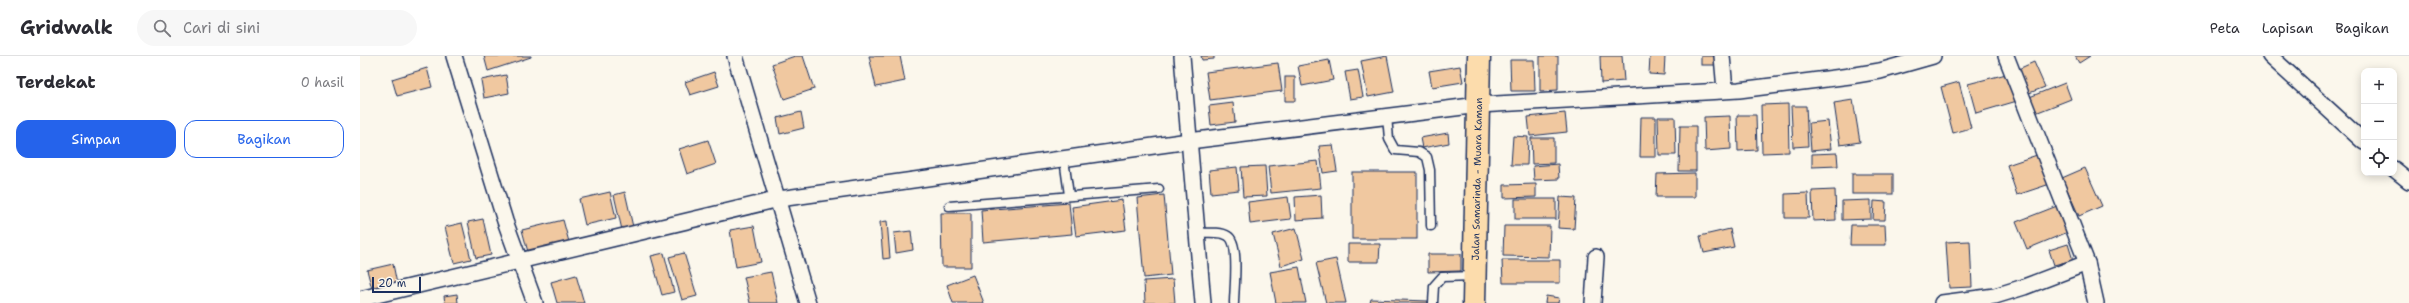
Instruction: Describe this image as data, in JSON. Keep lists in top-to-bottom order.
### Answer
{
  "streets": {
    "main road": ["Jalan Samarinda - Muara Kaman"]
  },
  "scale_bar": "20 m",
  "page": {
    "header": "Gridwalk",
    "search": "Cari di sini",
    "nav": ["Peta", "Lapisan", "Bagikan"],
    "heading": ["Terdekat", "0 hasil"],
    "map_buttons": ["+", "−"],
    "buttons": ["Simpan", "Bagikan"],
    "scale": "20 m"
  }
}
